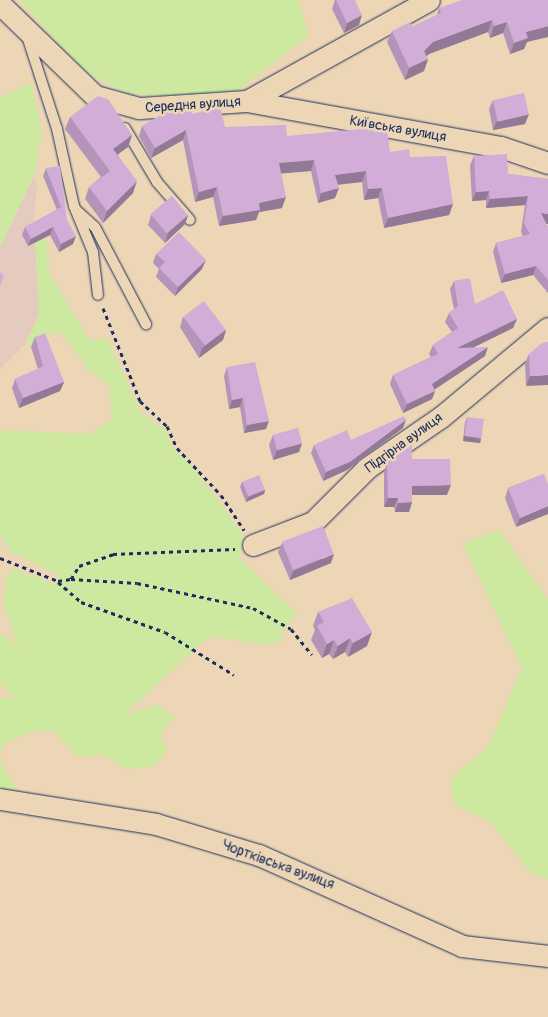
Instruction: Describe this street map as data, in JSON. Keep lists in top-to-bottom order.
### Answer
{
  "streets": {
    "street": [
      "Середня вулиця",
      "Київська вулиця",
      "Підгірна вулиця",
      "Чортківська вулиця"
    ]
  },
  "crossings": [
    ["Середня вулиця", "Київська вулиця"]
  ]
}
